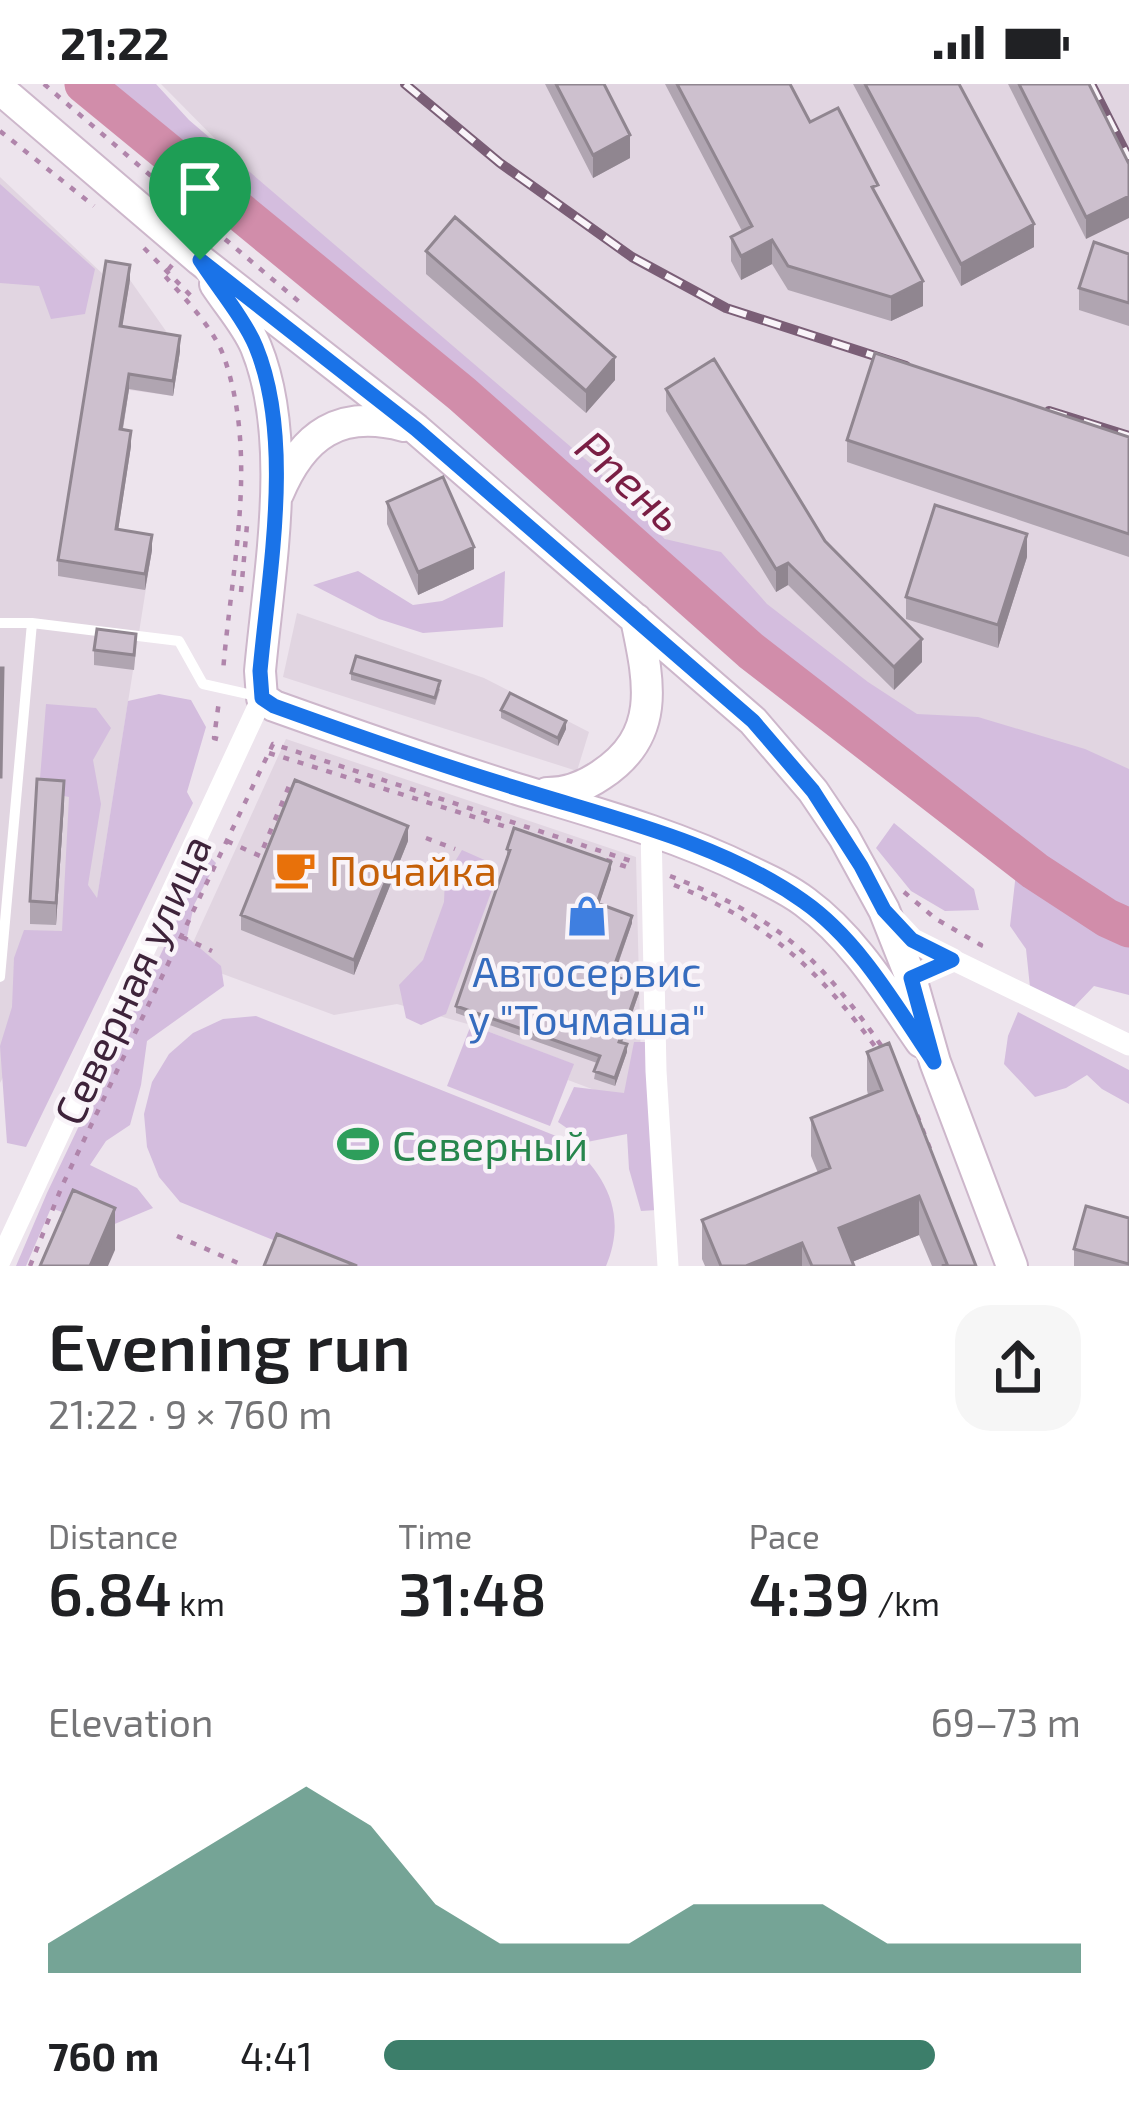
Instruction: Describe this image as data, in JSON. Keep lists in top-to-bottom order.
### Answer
{
  "streets": {
    "street": ["Северная улица"]
  },
  "water": ["Рпень"],
  "places": {
    "cafe": ["Почайка"],
    "shop": ["Автосервис у \"Точмаша\""],
    "sports": ["Северный"]
  },
  "page": {
    "status": "21:22",
    "heading": ["Evening run", "21:22 · 9 × 760 m"],
    "stats": [
      ["Distance", "6.84 km"],
      ["Time", "31:48"],
      ["Pace", "4:39 /km"]
    ],
    "chart": ["Elevation", "69–73 m"],
    "list": [
      {
        "name": "760 m",
        "note": "4:41"
      }
    ]
  }
}
